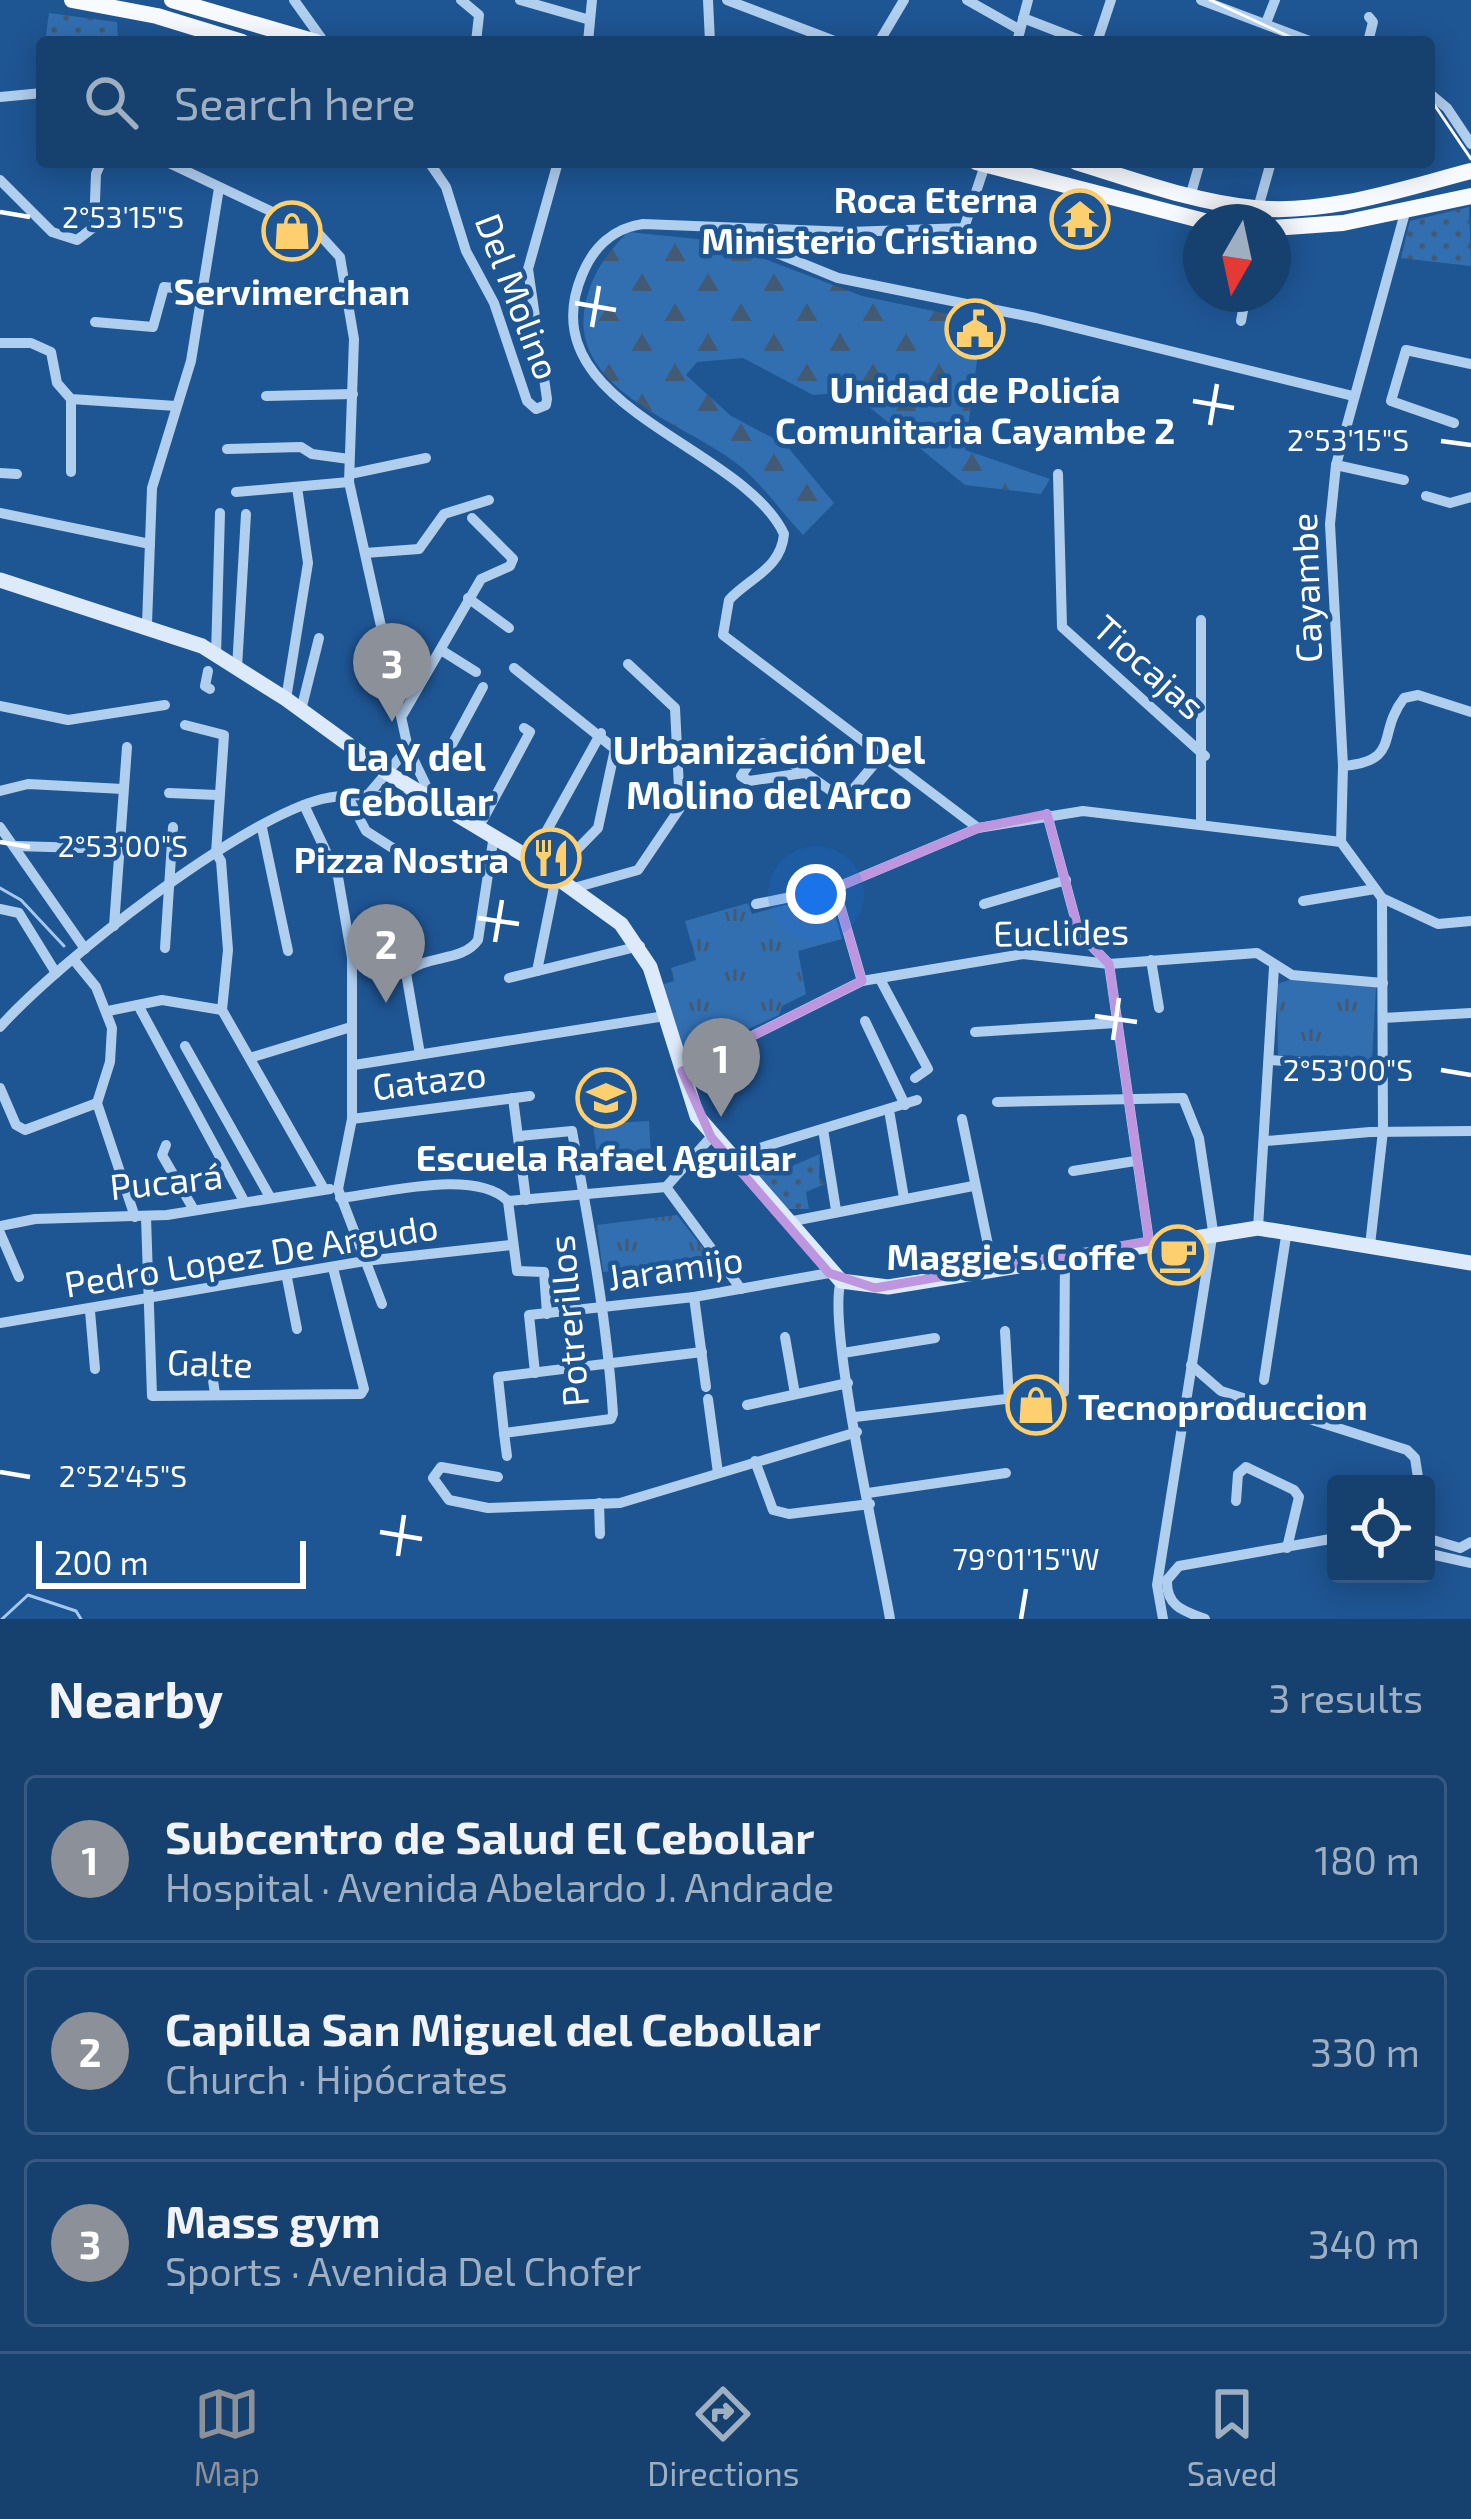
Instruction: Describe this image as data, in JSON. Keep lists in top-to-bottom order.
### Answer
{
  "streets": {
    "street": [
      "Del Molino",
      "Cayambe",
      "Tiocajas",
      "Euclides",
      "Gatazo",
      "Pucará",
      "Pedro Lopez De Argudo",
      "Jaramijo",
      "Potrerillos",
      "Galte"
    ]
  },
  "crossings": [
    ["Gatazo", "Pucará"],
    ["Gatazo", "Potrerillos"],
    ["Pucará", "Potrerillos"],
    ["Pucará", "Galte"],
    ["Pedro Lopez De Argudo", "Galte"],
    ["Jaramijo", "Potrerillos"]
  ],
  "districts": ["Urbanización Del Molino del Arco", "La Y del Cebollar"],
  "places": {
    "temple": ["Roca Eterna Ministerio Cristiano"],
    "shop": ["Servimerchan", "Tecnoproduccion"],
    "public building": ["Unidad de Policía Comunitaria Cayambe 2"],
    "restaurant": ["Pizza Nostra"],
    "school or university": ["Escuela Rafael Aguilar"],
    "cafe": ["Maggie's Coffe"]
  },
  "scale_bar": "200 m",
  "north": "bottom",
  "page": {
    "search": "Search here",
    "pins": ["3", "2", "1"],
    "scale": "200 m",
    "heading": ["Nearby", "3 results"],
    "list": [
      {
        "mark": "1",
        "name": "Subcentro de Salud El Cebollar",
        "note": "Hospital · Avenida Abelardo J. Andrade",
        "value": "180 m"
      },
      {
        "mark": "2",
        "name": "Capilla San Miguel del Cebollar",
        "note": "Church · Hipócrates",
        "value": "330 m"
      },
      {
        "mark": "3",
        "name": "Mass gym",
        "note": "Sports · Avenida Del Chofer",
        "value": "340 m"
      }
    ],
    "nav": ["Map", "Directions", "Saved"]
  },
  "coordinates": [
    "2°53'15\"S",
    "2°53'00\"S",
    "2°52'45\"S",
    "79°01'15\"W"
  ]
}
